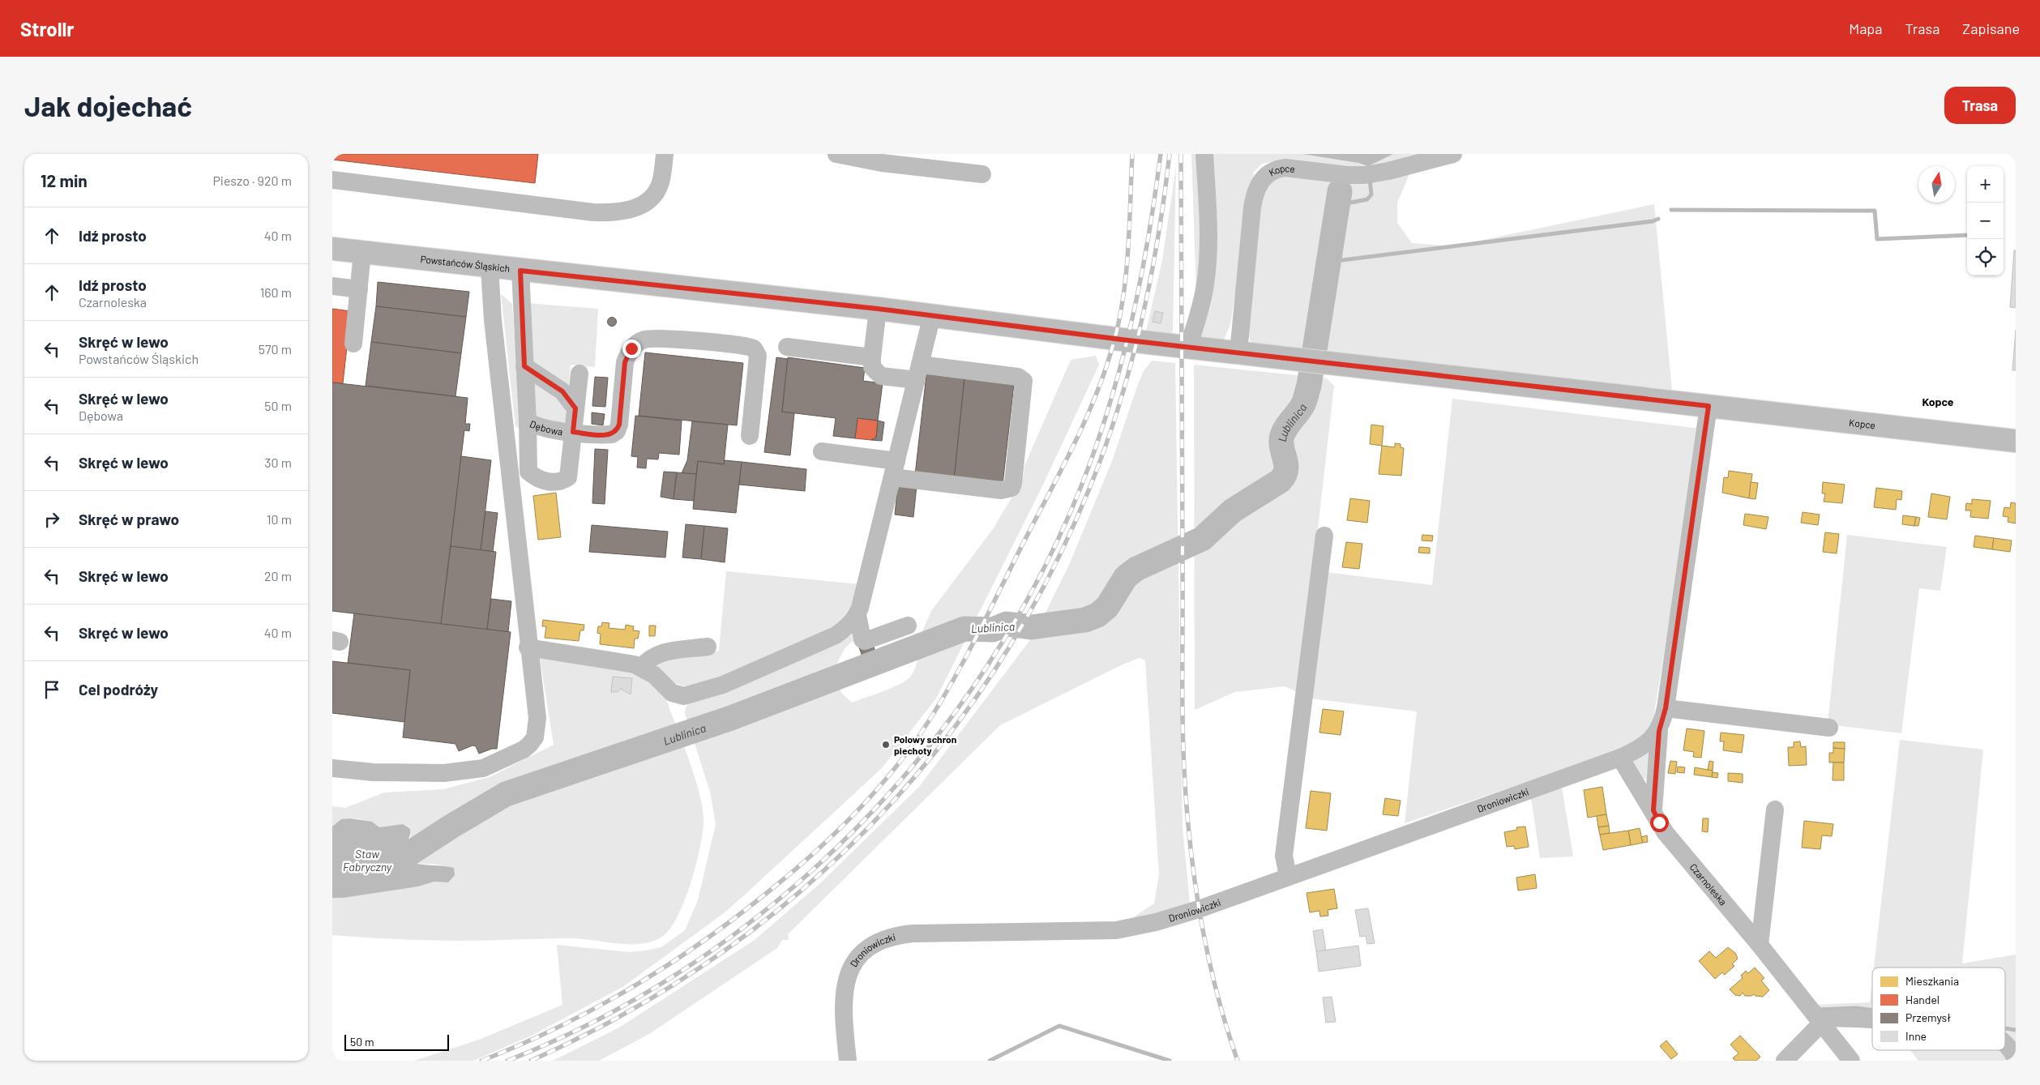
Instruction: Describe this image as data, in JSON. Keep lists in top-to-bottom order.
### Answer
{
  "streets": {
    "main road": ["Kopce", "Powstańców Śląskich"],
    "street": ["Dębowa", "Droniowiczki", "Czarnoleska"]
  },
  "crossings": [
    ["Kopce", "Powstańców Śląskich"],
    ["Powstańców Śląskich", "Dębowa"],
    ["Droniowiczki", "Czarnoleska"]
  ],
  "districts": ["Kopce"],
  "water": ["Lublinica", "Staw Fabryczny"],
  "places": ["Polowy schron piechoty"],
  "legend": [
    "Mieszkania",
    "Handel",
    "Przemysł",
    "Inne"
  ],
  "scale_bar": "50 m",
  "north": "top",
  "page": {
    "header": "Strollr",
    "nav": ["Mapa", "Trasa", "Zapisane"],
    "buttons": "Trasa",
    "title": "Jak dojechać",
    "heading": ["12 min", "Pieszo · 920 m"],
    "map_buttons": ["+", "−"],
    "list": [
      ["Idź prosto", "40 m"],
      ["Idź prosto", "Czarnoleska", "160 m"],
      ["Skręć w lewo", "Powstańców Śląskich", "570 m"],
      ["Skręć w lewo", "Dębowa", "50 m"],
      ["Skręć w lewo", "30 m"],
      ["Skręć w prawo", "10 m"],
      ["Skręć w lewo", "20 m"],
      ["Skręć w lewo", "40 m"],
      "Cel podróży"
    ],
    "scale": "50 m"
  }
}
